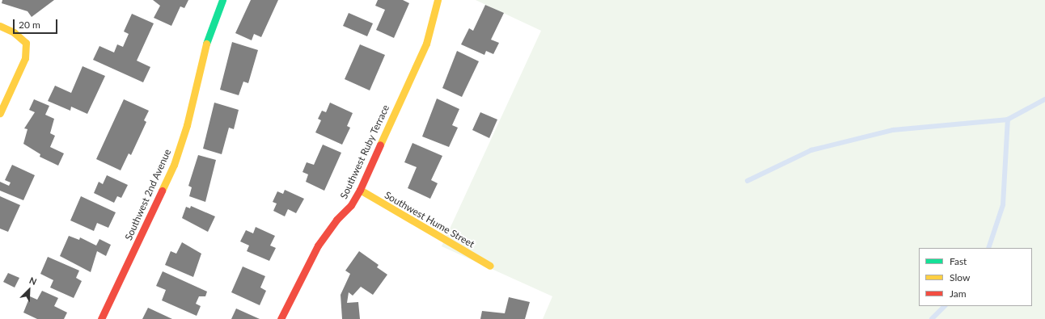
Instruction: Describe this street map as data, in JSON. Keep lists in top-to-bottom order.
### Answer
{
  "streets": {
    "street": ["Southwest Ruby Terrace", "Southwest 2nd Avenue", "Southwest Hume Street"]
  },
  "crossings": [
    ["Southwest Ruby Terrace", "Southwest Hume Street"]
  ],
  "legend": ["Fast", "Slow", "Jam"],
  "scale_bar": "20 m",
  "north": "top right"
}
